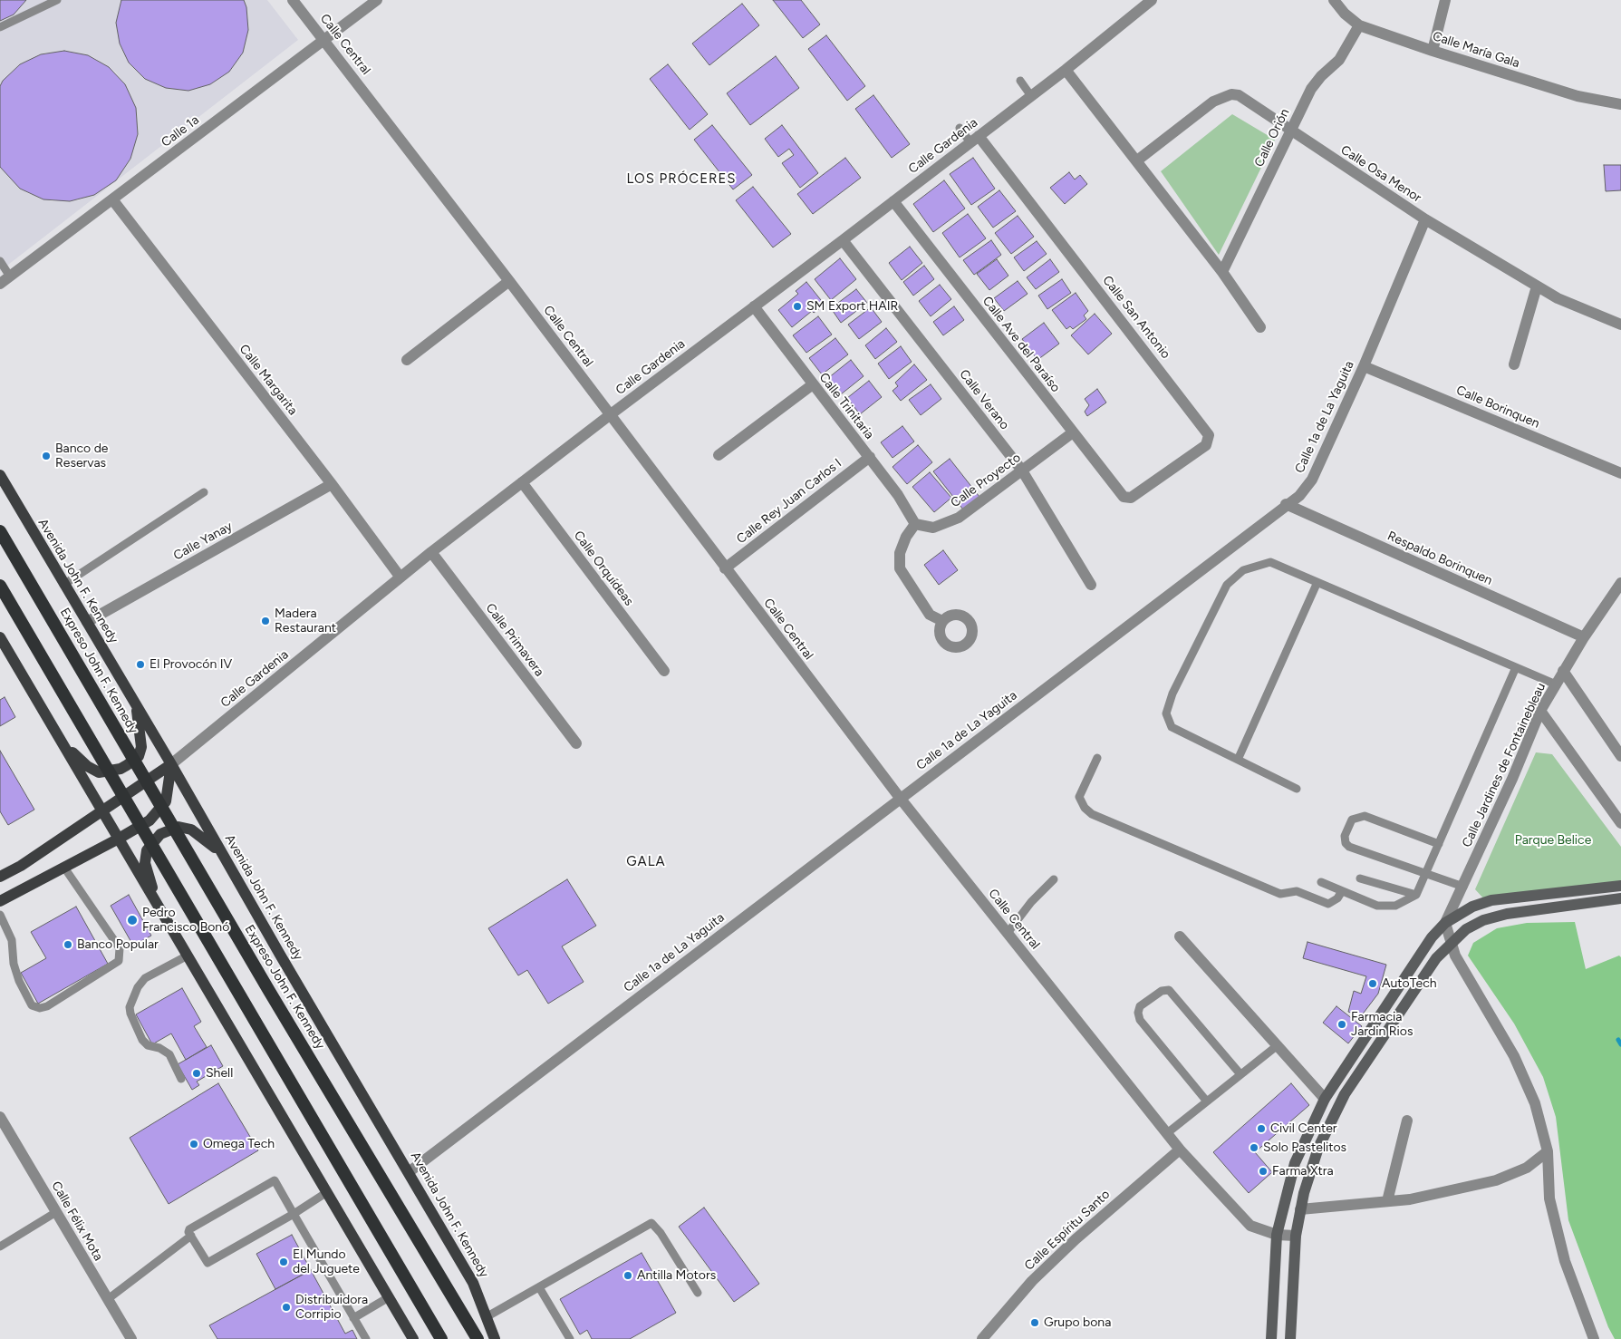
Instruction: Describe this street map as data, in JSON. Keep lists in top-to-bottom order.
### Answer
{
  "streets": {
    "highway": ["Expreso John F. Kennedy"],
    "main road": ["Avenida John F. Kennedy"],
    "street": [
      "Calle Central",
      "Calle María Gala",
      "Calle 1a",
      "Calle Orión",
      "Calle Gardenia",
      "Calle Osa Menor",
      "Calle San Antonio",
      "Calle Ave del Paraíso",
      "Calle Margarita",
      "Calle Verano",
      "Calle Trinitaria",
      "Calle Borinquen",
      "Calle 1a de La Yaguita",
      "Calle Proyecto",
      "Calle Rey Juan Carlos I",
      "Calle Yanay",
      "Respaldo Borinquen",
      "Calle Orquídeas",
      "Calle Primavera",
      "Calle Jardines de Fontainebleau",
      "Calle Félix Mota",
      "Calle Espíritu Santo"
    ]
  },
  "crossings": [
    ["Calle Central", "Calle 1a"],
    ["Calle Central", "Calle Gardenia"],
    ["Calle Central", "Calle 1a de La Yaguita"],
    ["Calle Central", "Calle Rey Juan Carlos I"],
    ["Calle Central", "Calle Espíritu Santo"],
    ["Calle María Gala", "Calle Orión"],
    ["Calle 1a", "Calle Margarita"],
    ["Calle Orión", "Calle Osa Menor"],
    ["Calle Gardenia", "Calle San Antonio"],
    ["Calle Gardenia", "Calle Ave del Paraíso"],
    ["Calle Gardenia", "Calle Margarita"],
    ["Calle Gardenia", "Calle Verano"],
    ["Calle Gardenia", "Calle Trinitaria"],
    ["Calle Gardenia", "Calle Orquídeas"],
    ["Calle Gardenia", "Avenida John F. Kennedy"],
    ["Calle Gardenia", "Calle Primavera"],
    ["Calle Osa Menor", "Calle 1a de La Yaguita"],
    ["Calle San Antonio", "Calle Ave del Paraíso"],
    ["Calle Ave del Paraíso", "Calle Proyecto"],
    ["Calle Margarita", "Calle Yanay"],
    ["Calle Verano", "Calle Proyecto"],
    ["Calle Trinitaria", "Calle Proyecto"],
    ["Calle Trinitaria", "Calle Rey Juan Carlos I"],
    ["Calle Borinquen", "Calle 1a de La Yaguita"],
    ["Calle 1a de La Yaguita", "Respaldo Borinquen"],
    ["Calle 1a de La Yaguita", "Avenida John F. Kennedy"],
    ["Calle Yanay", "Avenida John F. Kennedy"],
    ["Respaldo Borinquen", "Calle Jardines de Fontainebleau"]
  ],
  "districts": ["LOS PRÓCERES", "GALA"],
  "parks": ["Parque Belice"],
  "places": [
    "SM Export HAIR",
    "Banco de Reservas",
    "Madera Restaurant",
    "El Provocón IV",
    "Pedro Francisco Bonó",
    "Banco Popular",
    "AutoTech",
    "Farmacia Jardin Rios",
    "Shell",
    "Civil Center",
    "Omega Tech",
    "Solo Pastelitos",
    "Farma Xtra",
    "El Mundo del Juguete",
    "Antilla Motors",
    "Distribuidora Corripio",
    "Grupo bona"
  ]
}
